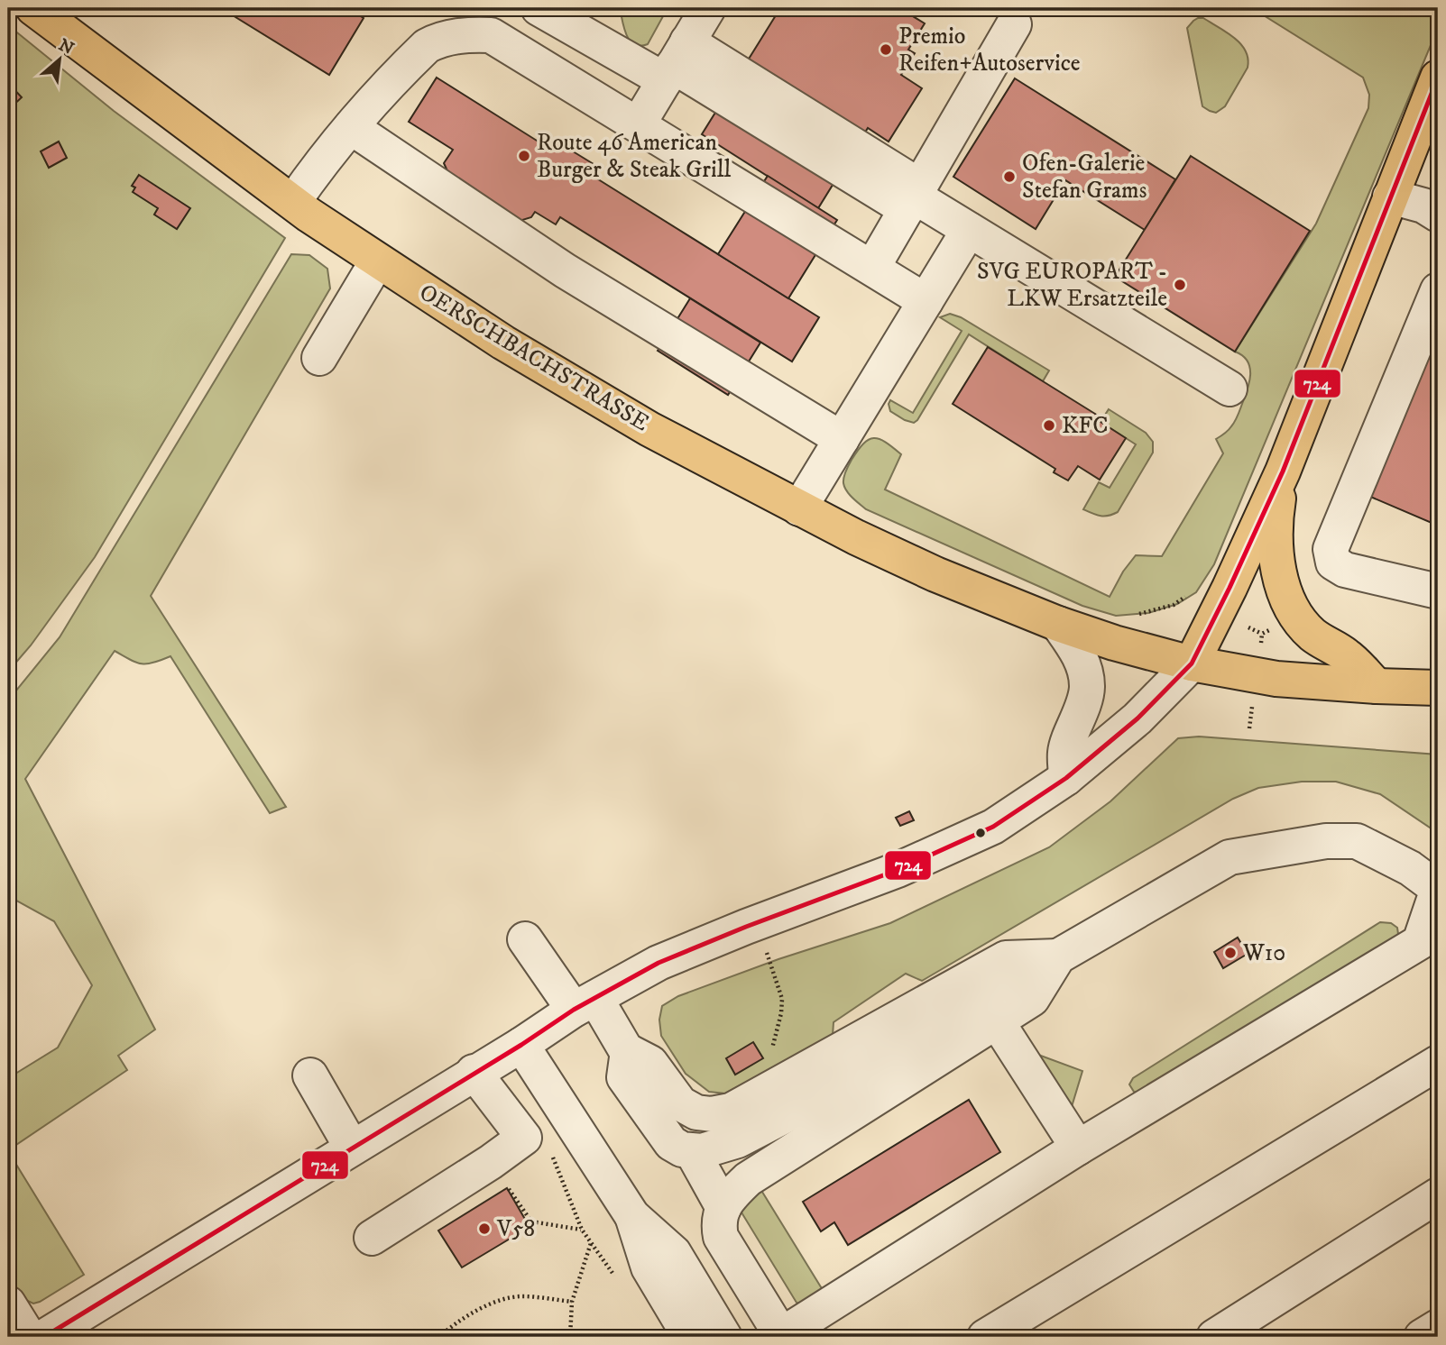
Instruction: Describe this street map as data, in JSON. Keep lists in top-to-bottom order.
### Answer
{
  "streets": {
    "main road": ["OERSCHBACHSTRASSE"]
  },
  "places": [
    "Premio Reifen+Autoservice",
    "Route 46 American Burger & Steak Grill",
    "Ofen-Galerie Stefan Grams",
    "SVG EUROPART - LKW Ersatzteile",
    "KFC",
    "W10",
    "V58"
  ],
  "lines": ["transit line 724"],
  "north": "top right"
}
